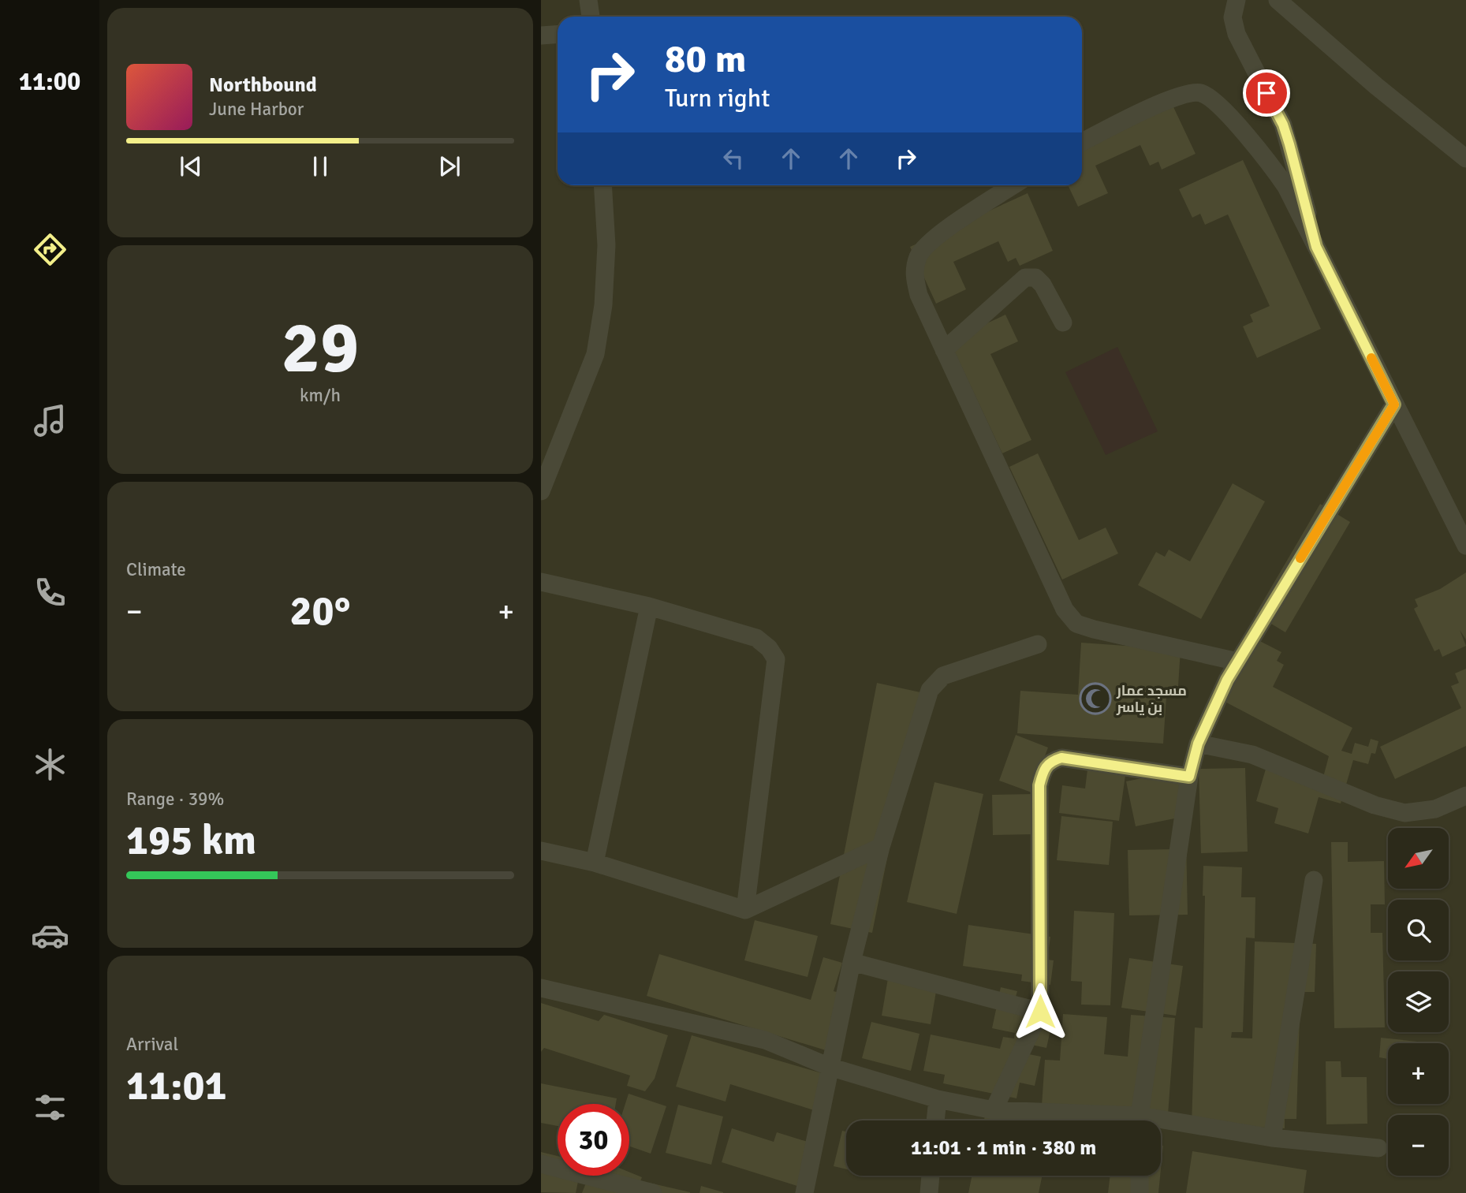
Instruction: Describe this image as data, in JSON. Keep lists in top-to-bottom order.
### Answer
{
  "places": {
    "mosque": ["مسجد عمار بن ياسر"]
  },
  "north": "bottom left",
  "page": {
    "tabs": "11:00",
    "turn": ["80 m", "Turn right"],
    "song": ["Northbound", "June Harbor"],
    "tile": [
      ["29", "km/h"],
      "Climate",
      ["Range · 39%", "195 km"],
      ["Arrival", "11:01"]
    ],
    "heat": ["−", "20°", "+"],
    "map_buttons": ["+", "−"],
    "limit": "30",
    "trip": "11:01 · 1 min · 380 m"
  }
}
